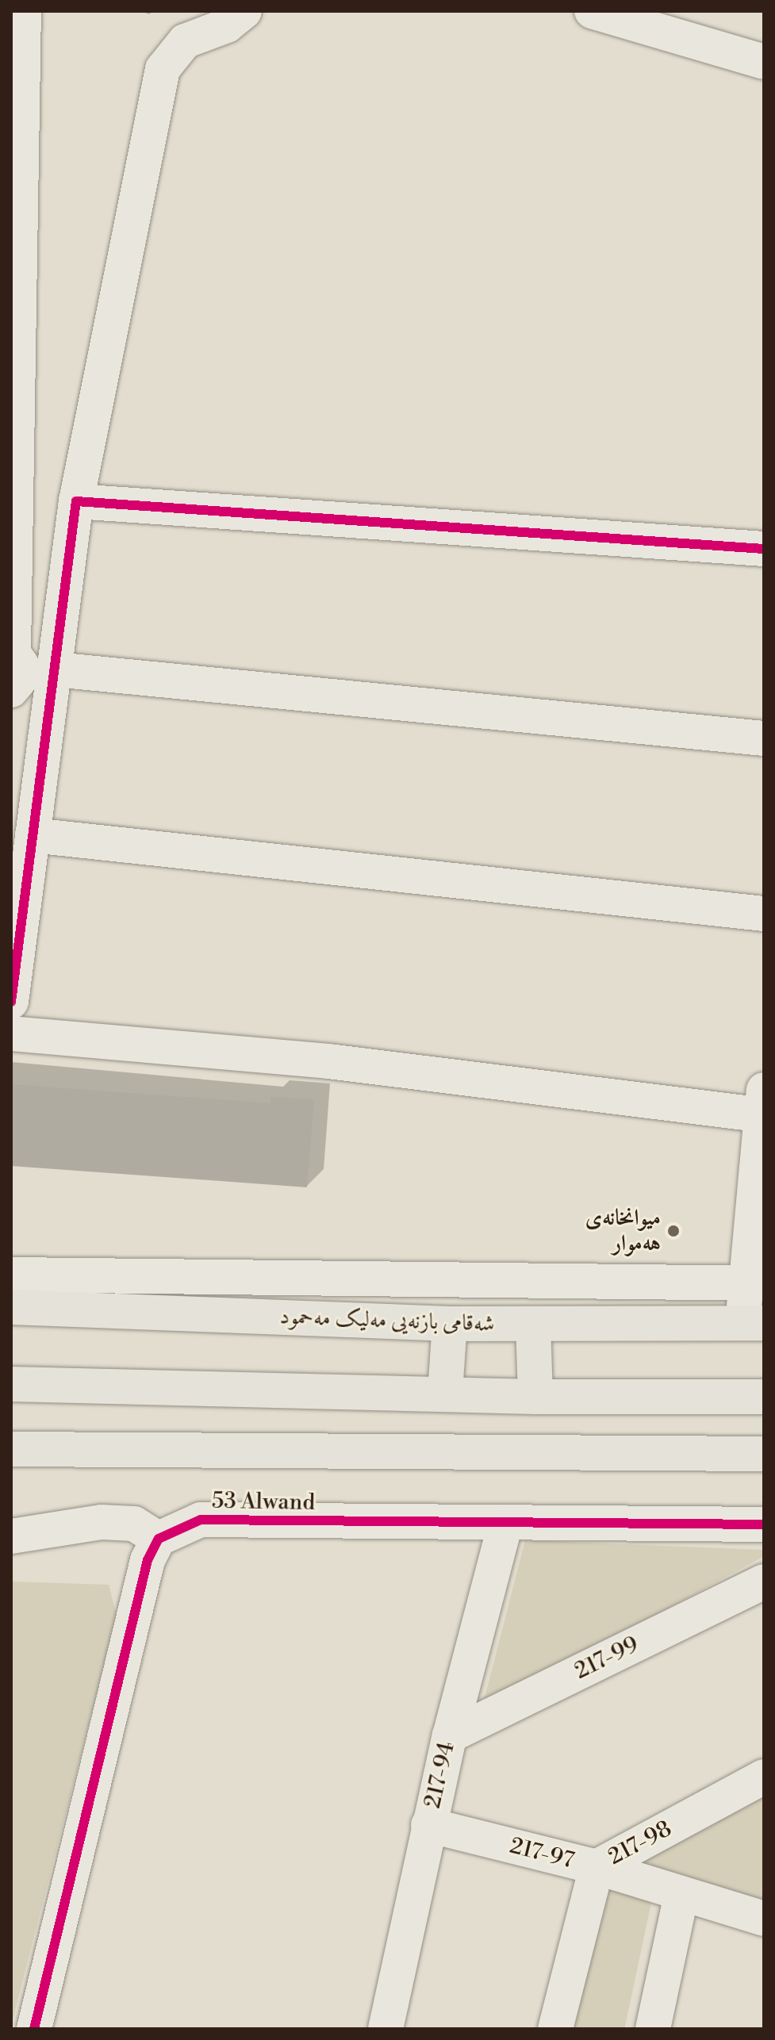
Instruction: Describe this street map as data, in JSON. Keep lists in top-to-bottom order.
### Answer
{
  "streets": {
    "main road": ["شەقامی بازنەیی مەلیک مەحمود"],
    "street": [
      "53 Alwand",
      "217-99",
      "217-94",
      "217-98",
      "217-97"
    ]
  },
  "crossings": [
    ["53 Alwand", "217-94"],
    ["217-99", "217-94"],
    ["217-94", "217-97"],
    ["217-98", "217-97"]
  ],
  "places": ["میوانخانەی هەموار"]
}
